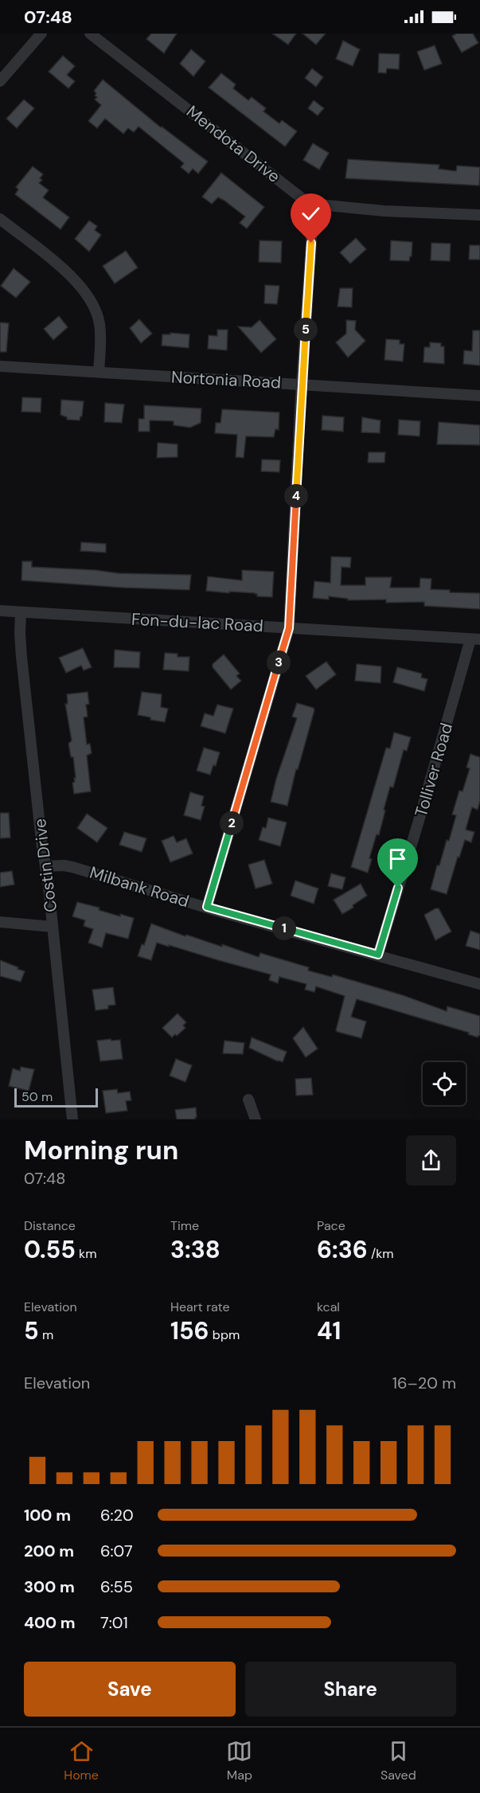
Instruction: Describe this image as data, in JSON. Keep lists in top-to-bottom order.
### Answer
{
  "streets": {
    "street": [
      "Mendota Drive",
      "Nortonia Road",
      "Fon-du-lac Road",
      "Tolliver Road",
      "Costin Drive",
      "Milbank Road"
    ]
  },
  "crossings": [
    ["Fon-du-lac Road", "Tolliver Road"],
    ["Fon-du-lac Road", "Costin Drive"],
    ["Tolliver Road", "Milbank Road"],
    ["Costin Drive", "Milbank Road"]
  ],
  "scale_bar": "50 m",
  "page": {
    "status": "07:48",
    "pins": [
      "5",
      "4",
      "3",
      "2",
      "1"
    ],
    "scale": "50 m",
    "heading": ["Morning run", "07:48"],
    "stats": [
      ["Distance", "0.55 km"],
      ["Time", "3:38"],
      ["Pace", "6:36 /km"],
      ["Elevation", "5 m"],
      ["Heart rate", "156 bpm"],
      ["kcal", "41"]
    ],
    "chart": ["Elevation", "16–20 m"],
    "list": [
      {
        "name": "100 m",
        "note": "6:20"
      },
      {
        "name": "200 m",
        "note": "6:07"
      },
      {
        "name": "300 m",
        "note": "6:55"
      },
      {
        "name": "400 m",
        "note": "7:01"
      }
    ],
    "buttons": ["Save", "Share"],
    "tabs": ["Home", "Map", "Saved"]
  }
}
